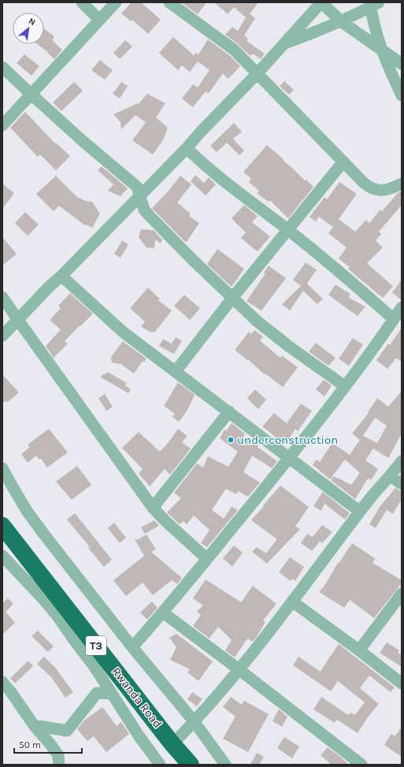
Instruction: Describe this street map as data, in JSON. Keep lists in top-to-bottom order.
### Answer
{
  "streets": {
    "highway": ["T3", "Rwanda Road"]
  },
  "places": ["underconstruction"],
  "scale_bar": "50 m",
  "north": "top right"
}
